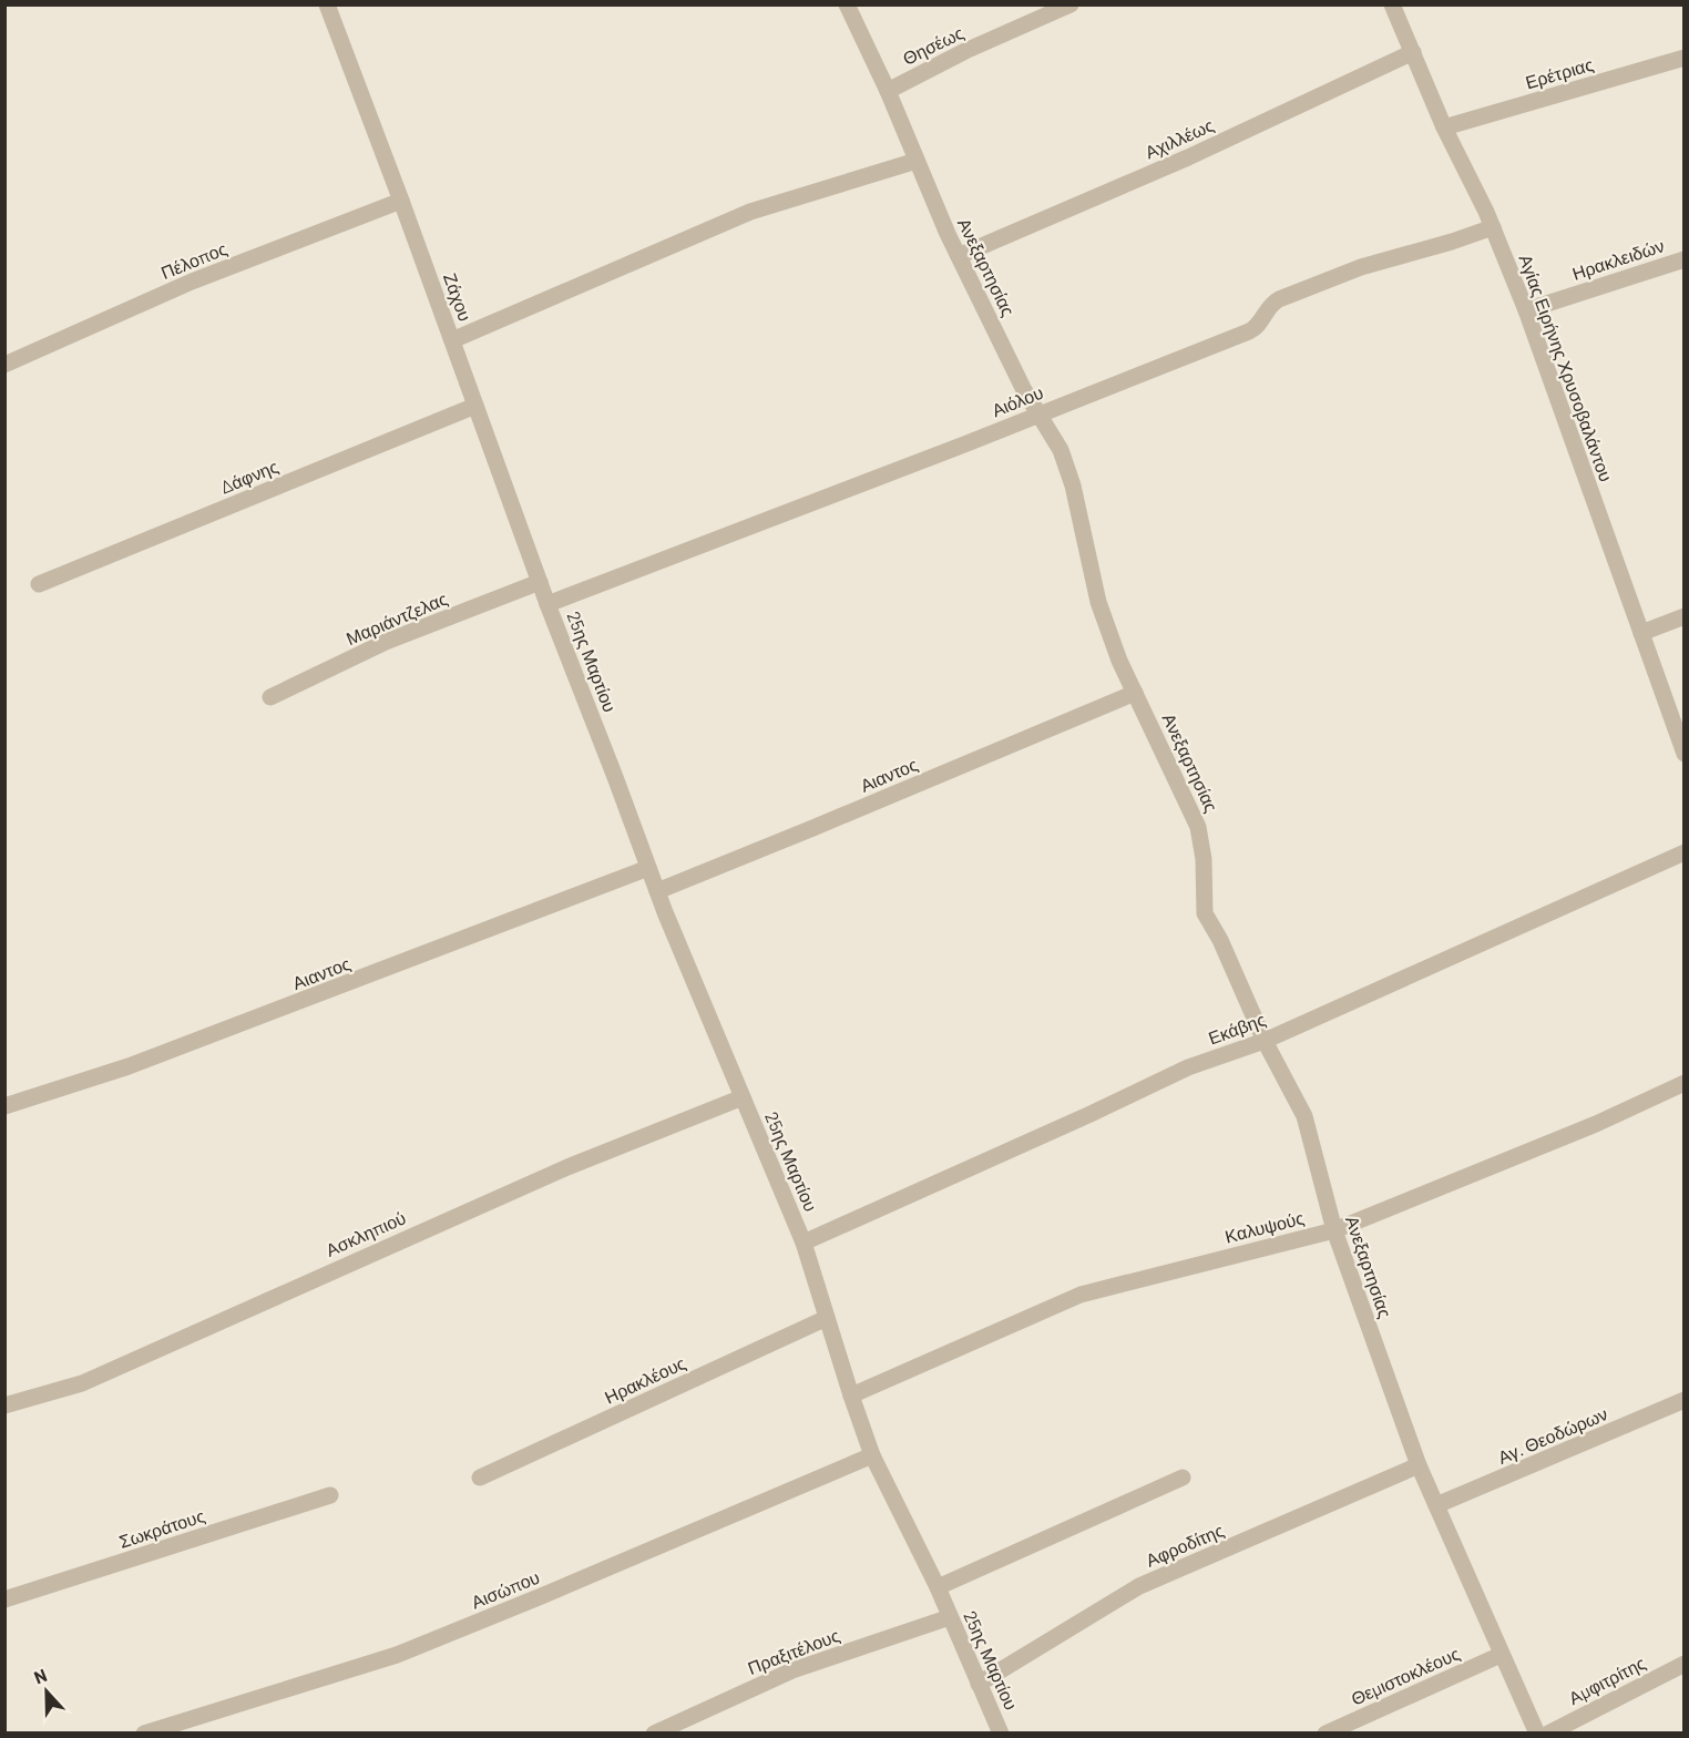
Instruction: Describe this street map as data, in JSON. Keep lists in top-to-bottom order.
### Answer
{
  "streets": {
    "street": [
      "Θησέως",
      "Ερέτριας",
      "Αχιλλέως",
      "Ηρακλειδών",
      "Πέλοπος",
      "Ανεξαρτησίας",
      "Ζάχου",
      "Αγίας Ειρήνης Χρυσοβαλάντου",
      "Αιόλου",
      "Δάφνης",
      "Μαριάντζελας",
      "25ης Μαρτίου",
      "Αιαντος",
      "Εκάβης",
      "Καλυψούς",
      "Ασκληπιού",
      "Ηρακλέους",
      "Αγ. Θεοδώρων",
      "Σωκράτους",
      "Αφροδίτης",
      "Αισώπου",
      "Πραξιτέλους",
      "Θεμιστοκλέους",
      "Αμφιτρίτης"
    ]
  },
  "crossings": [
    ["Θησέως", "Ανεξαρτησίας"],
    ["Ερέτριας", "Αγίας Ειρήνης Χρυσοβαλάντου"],
    ["Αχιλλέως", "Ανεξαρτησίας"],
    ["Αχιλλέως", "Αγίας Ειρήνης Χρυσοβαλάντου"],
    ["Ηρακλειδών", "Αγίας Ειρήνης Χρυσοβαλάντου"],
    ["Πέλοπος", "Ζάχου"],
    ["Ανεξαρτησίας", "Αιόλου"],
    ["Ανεξαρτησίας", "Αιαντος"],
    ["Ανεξαρτησίας", "Εκάβης"],
    ["Ανεξαρτησίας", "Καλυψούς"],
    ["Ανεξαρτησίας", "Αγ. Θεοδώρων"],
    ["Ανεξαρτησίας", "Αφροδίτης"],
    ["Ανεξαρτησίας", "Θεμιστοκλέους"],
    ["Ζάχου", "Αιόλου"],
    ["Ζάχου", "Δάφνης"],
    ["Ζάχου", "Μαριάντζελας"],
    ["Ζάχου", "25ης Μαρτίου"],
    ["Αγίας Ειρήνης Χρυσοβαλάντου", "Αιόλου"],
    ["Αιόλου", "25ης Μαρτίου"],
    ["25ης Μαρτίου", "Αιαντος"],
    ["25ης Μαρτίου", "Εκάβης"],
    ["25ης Μαρτίου", "Καλυψούς"],
    ["25ης Μαρτίου", "Ασκληπιού"],
    ["25ης Μαρτίου", "Ηρακλέους"],
    ["25ης Μαρτίου", "Αφροδίτης"],
    ["25ης Μαρτίου", "Αισώπου"],
    ["25ης Μαρτίου", "Πραξιτέλους"]
  ],
  "north": "top"
}
